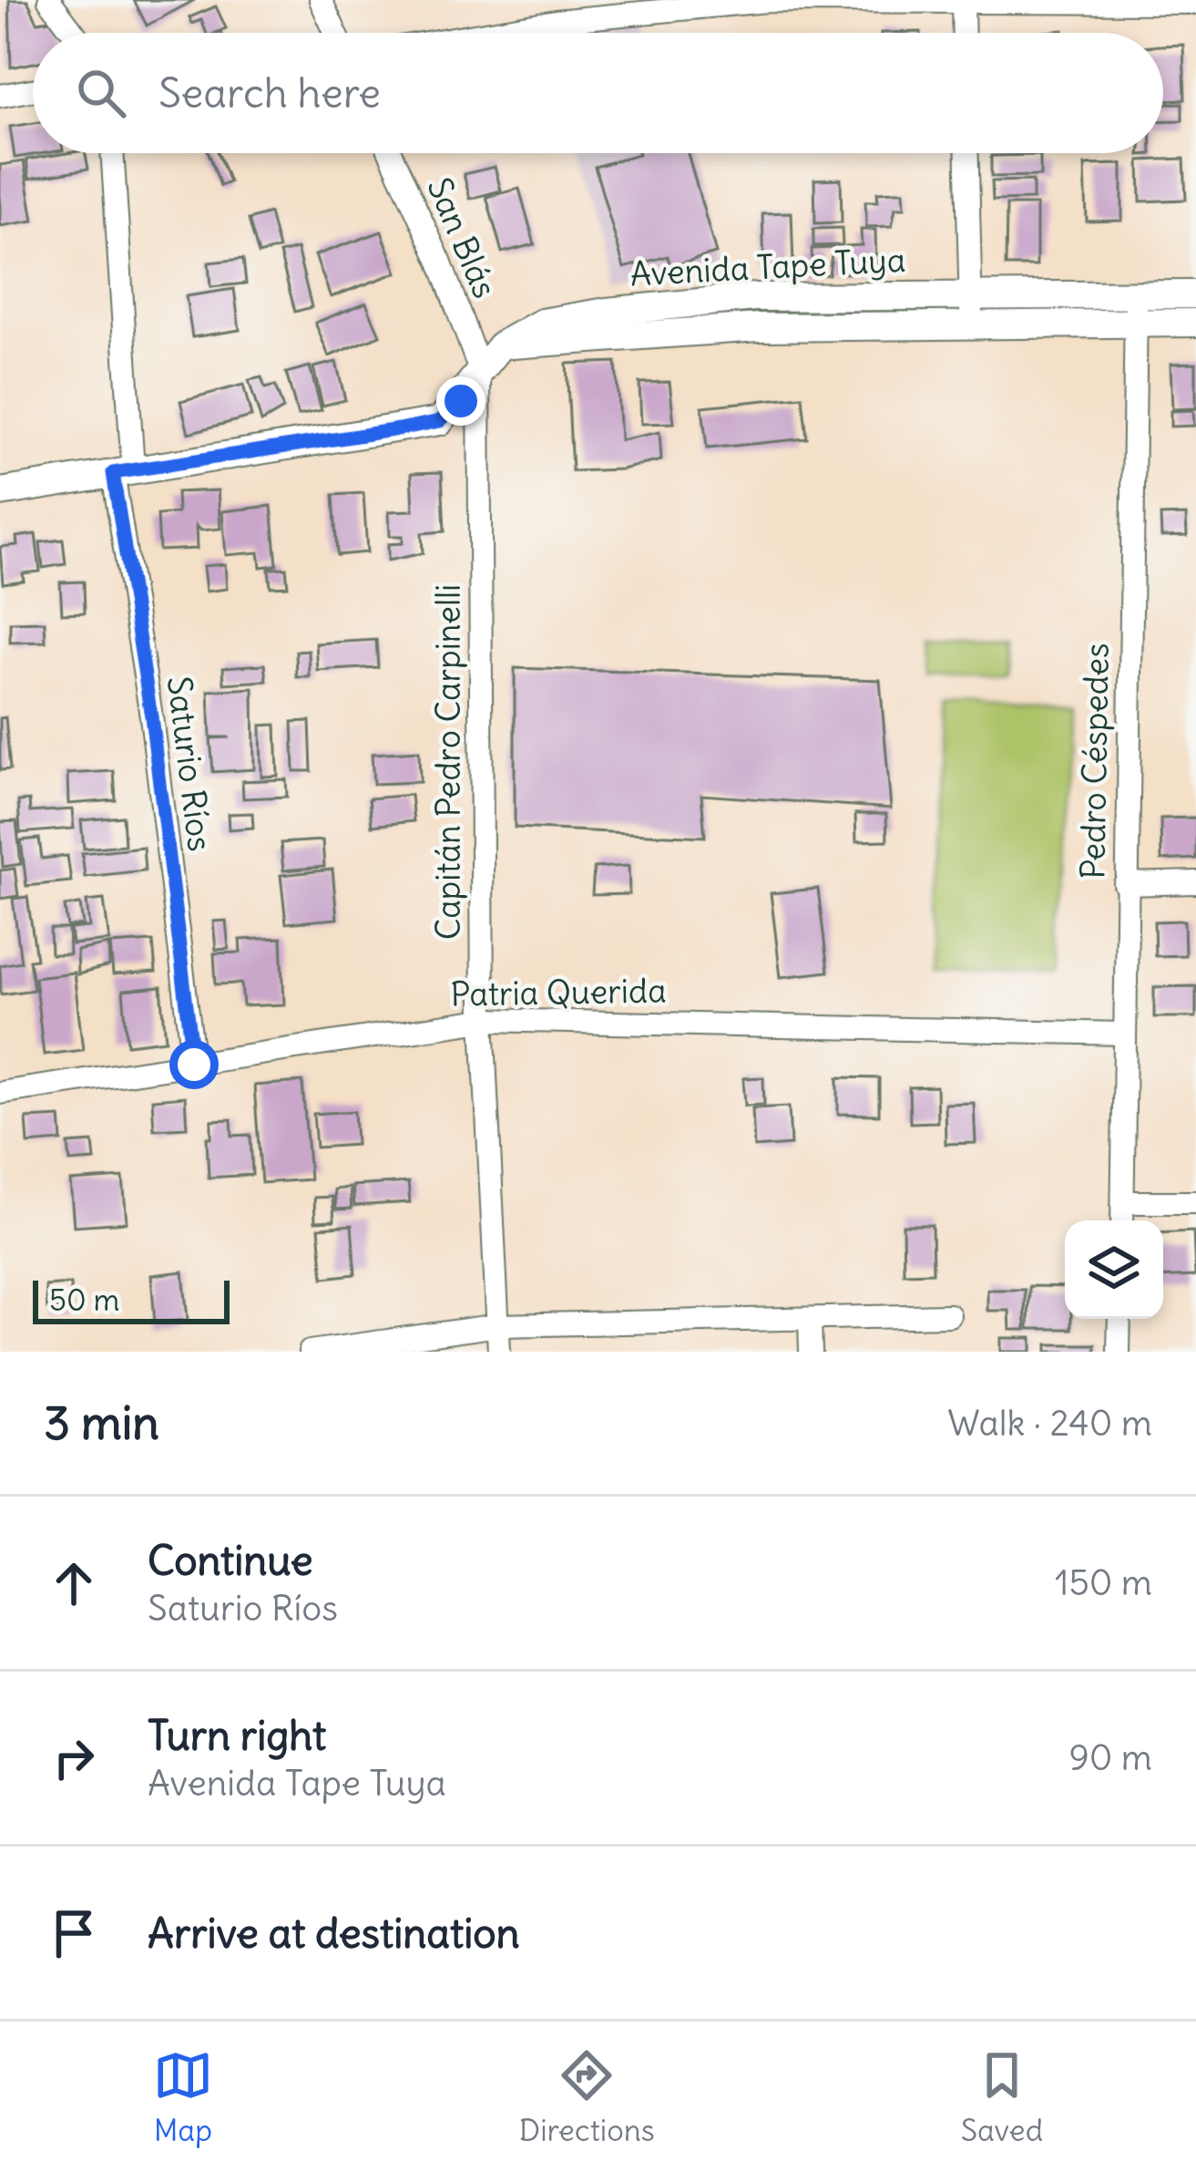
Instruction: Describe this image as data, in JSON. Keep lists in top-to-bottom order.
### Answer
{
  "streets": {
    "street": [
      "San Blás",
      "Avenida Tape Tuya",
      "Pedro Céspedes",
      "Capitán Pedro Carpinelli",
      "Saturio Ríos",
      "Patria Querida"
    ]
  },
  "crossings": [
    ["San Blás", "Avenida Tape Tuya"],
    ["San Blás", "Capitán Pedro Carpinelli"],
    ["Avenida Tape Tuya", "Pedro Céspedes"],
    ["Avenida Tape Tuya", "Capitán Pedro Carpinelli"],
    ["Avenida Tape Tuya", "Saturio Ríos"],
    ["Pedro Céspedes", "Patria Querida"],
    ["Capitán Pedro Carpinelli", "Patria Querida"],
    ["Saturio Ríos", "Patria Querida"]
  ],
  "scale_bar": "50 m",
  "page": {
    "search": "Search here",
    "scale": "50 m",
    "heading": ["3 min", "Walk · 240 m"],
    "list": [
      ["Continue", "Saturio Ríos", "150 m"],
      ["Turn right", "Avenida Tape Tuya", "90 m"],
      "Arrive at destination"
    ],
    "nav": ["Map", "Directions", "Saved"]
  }
}
